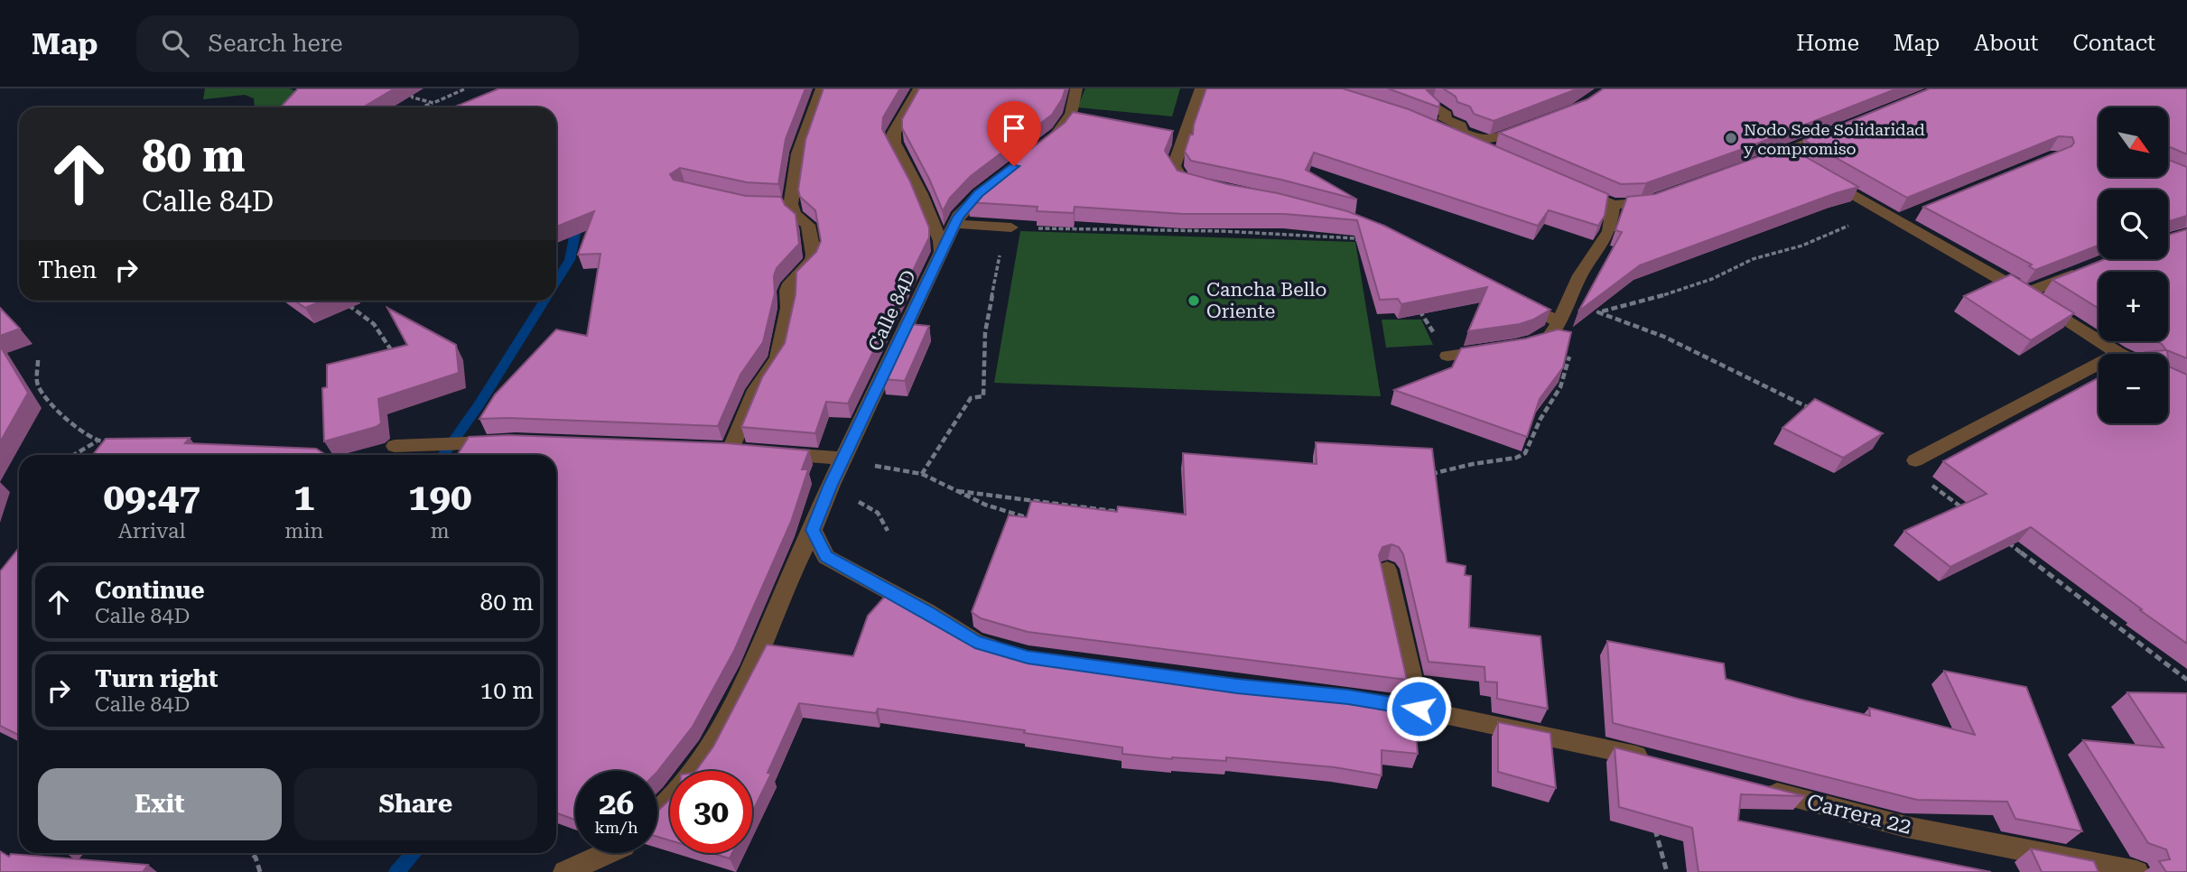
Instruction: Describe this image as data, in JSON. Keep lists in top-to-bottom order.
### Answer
{
  "streets": {
    "street": ["Calle 84D", "Carrera 22"]
  },
  "places": ["Nodo Sede Solidaridad y compromiso", "Cancha Bello Oriente"],
  "north": "bottom right",
  "page": {
    "header": "Map",
    "search": "Search here",
    "nav": [
      "Home",
      "Map",
      "About",
      "Contact"
    ],
    "map_buttons": ["+", "−"],
    "turn": ["80 m", "Calle 84D"],
    "then": "Then",
    "eta": [
      "09:47",
      "Arrival",
      "1",
      "min",
      "190",
      "m"
    ],
    "list": [
      {
        "name": "Continue",
        "note": "Calle 84D",
        "value": "80 m"
      },
      {
        "name": "Turn right",
        "note": "Calle 84D",
        "value": "10 m"
      }
    ],
    "buttons": ["Exit", "Share"],
    "speed": "26 km/h",
    "limit": "30"
  }
}
